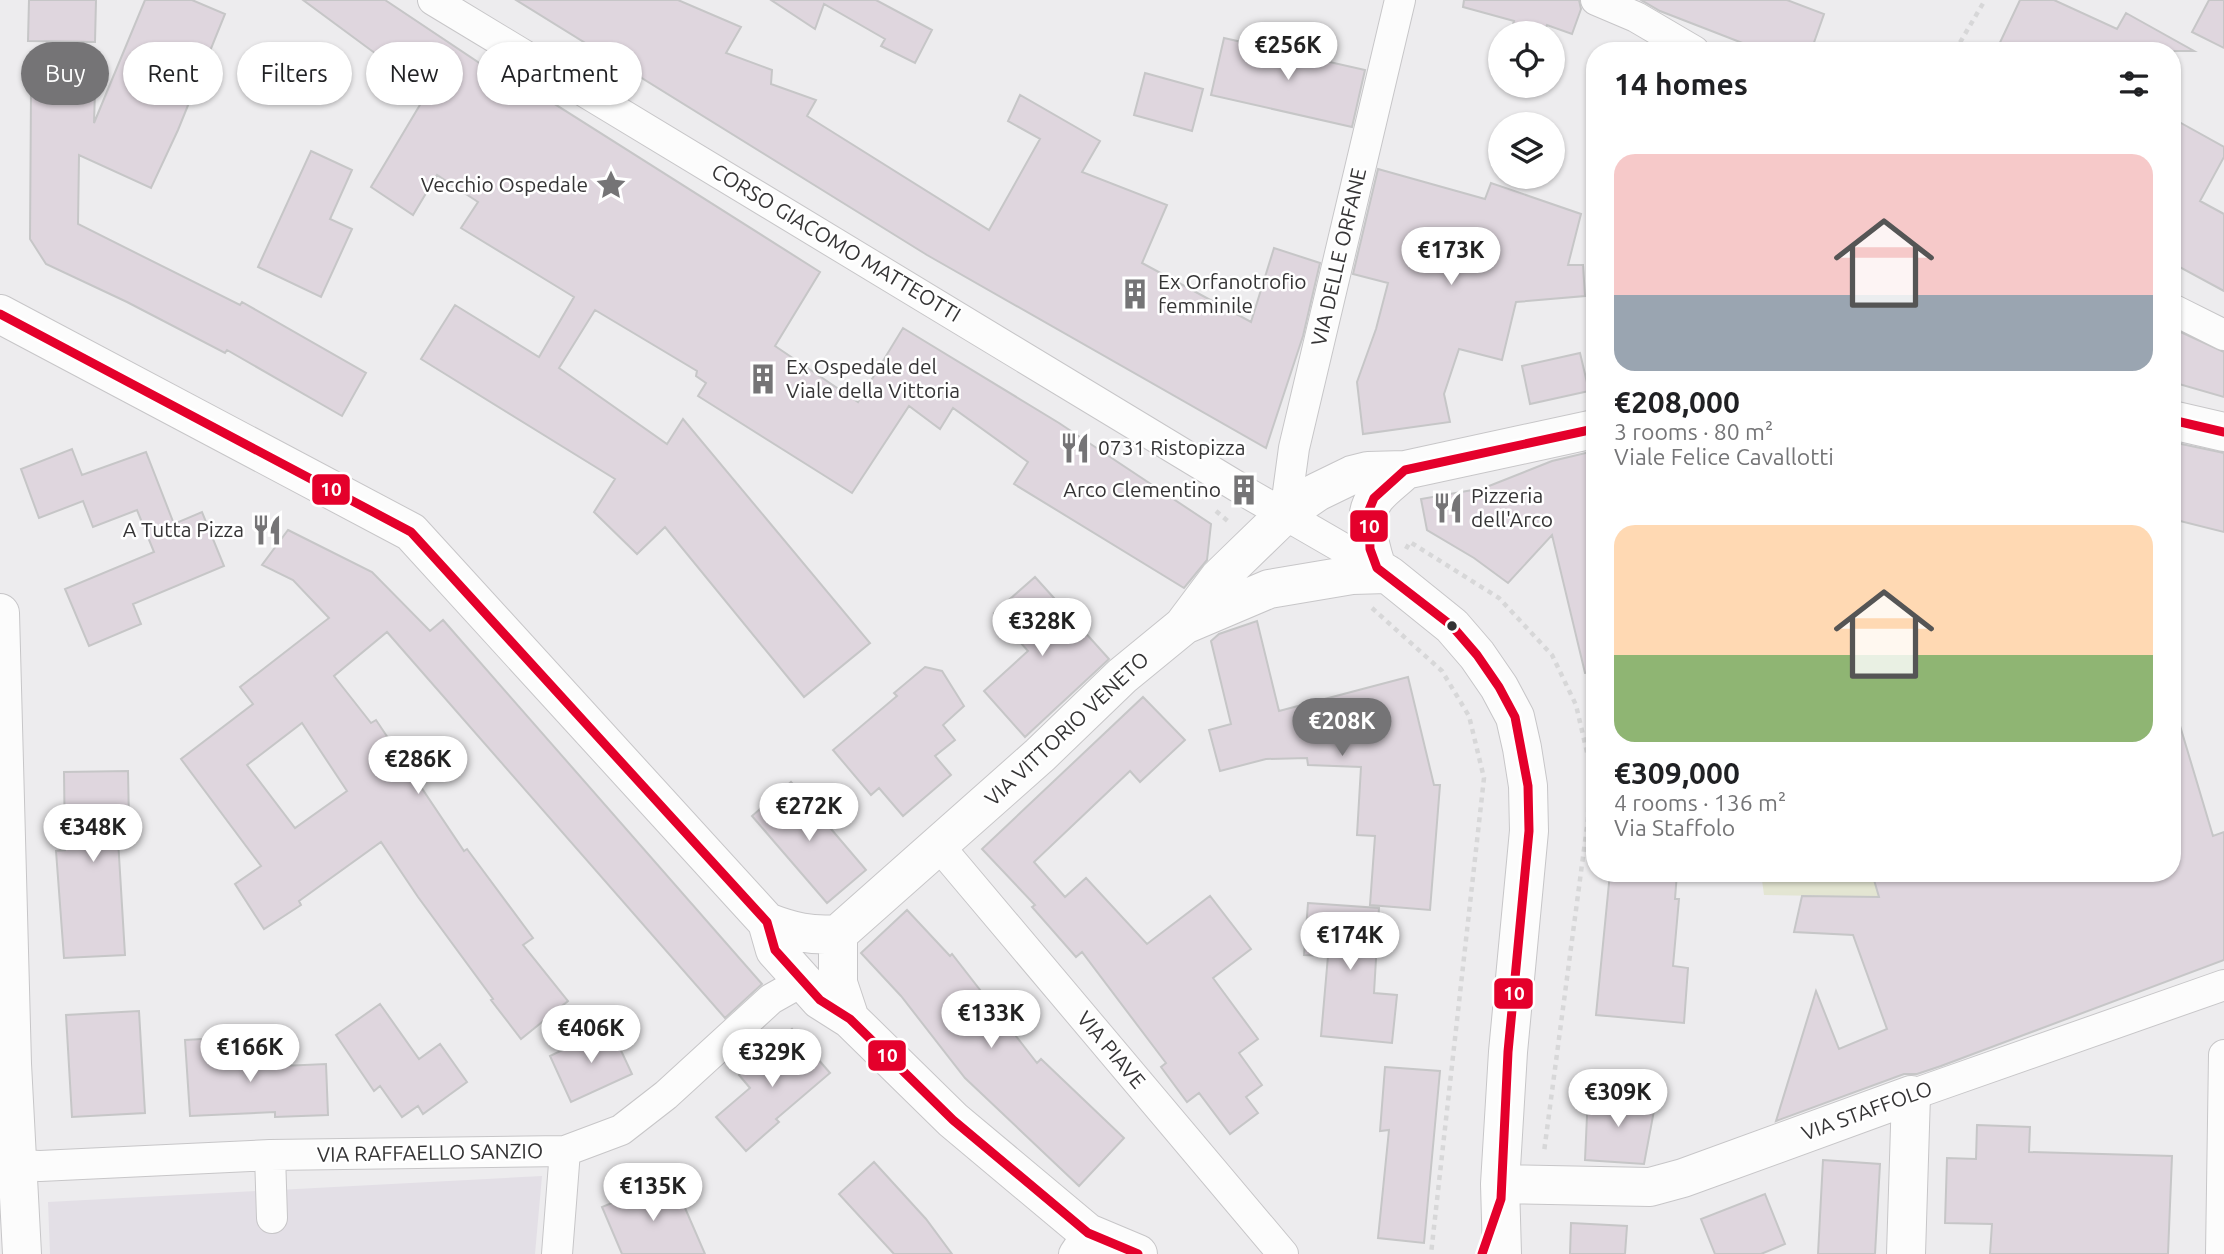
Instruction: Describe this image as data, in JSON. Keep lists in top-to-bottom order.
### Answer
{
  "streets": {
    "main road": ["VIA VITTORIO VENETO", "VIA STAFFOLO"],
    "street": [
      "CORSO GIACOMO MATTEOTTI",
      "VIA DELLE ORFANE",
      "VIA PIAVE",
      "VIA RAFFAELLO SANZIO"
    ]
  },
  "crossings": [
    ["CORSO GIACOMO MATTEOTTI", "VIA DELLE ORFANE"],
    ["CORSO GIACOMO MATTEOTTI", "VIA VITTORIO VENETO"],
    ["VIA DELLE ORFANE", "VIA VITTORIO VENETO"],
    ["VIA VITTORIO VENETO", "VIA PIAVE"]
  ],
  "places": {
    "place": ["Vecchio Ospedale"],
    "building": ["Ex Orfanotrofio femminile", "Ex Ospedale del Viale della Vittoria", "Arco Clementino"],
    "restaurant": ["0731 Ristopizza", "Pizzeria dell'Arco", "A Tutta Pizza"]
  },
  "lines": ["transit line 10"],
  "page": {
    "price": [
      "€256K",
      "€173K",
      "€328K",
      "€208K",
      "€286K",
      "€272K",
      "€348K",
      "€174K",
      "€133K",
      "€406K",
      "€166K",
      "€329K",
      "€309K",
      "€135K"
    ],
    "chip": [
      "Buy",
      "Rent",
      "Filters",
      "New",
      "Apartment"
    ],
    "heading": "14 homes",
    "list": [
      {
        "name": "€208,000",
        "note": "3 rooms · 80 m² · Viale Felice Cavallotti"
      },
      {
        "name": "€309,000",
        "note": "4 rooms · 136 m² · Via Staffolo"
      }
    ]
  }
}
